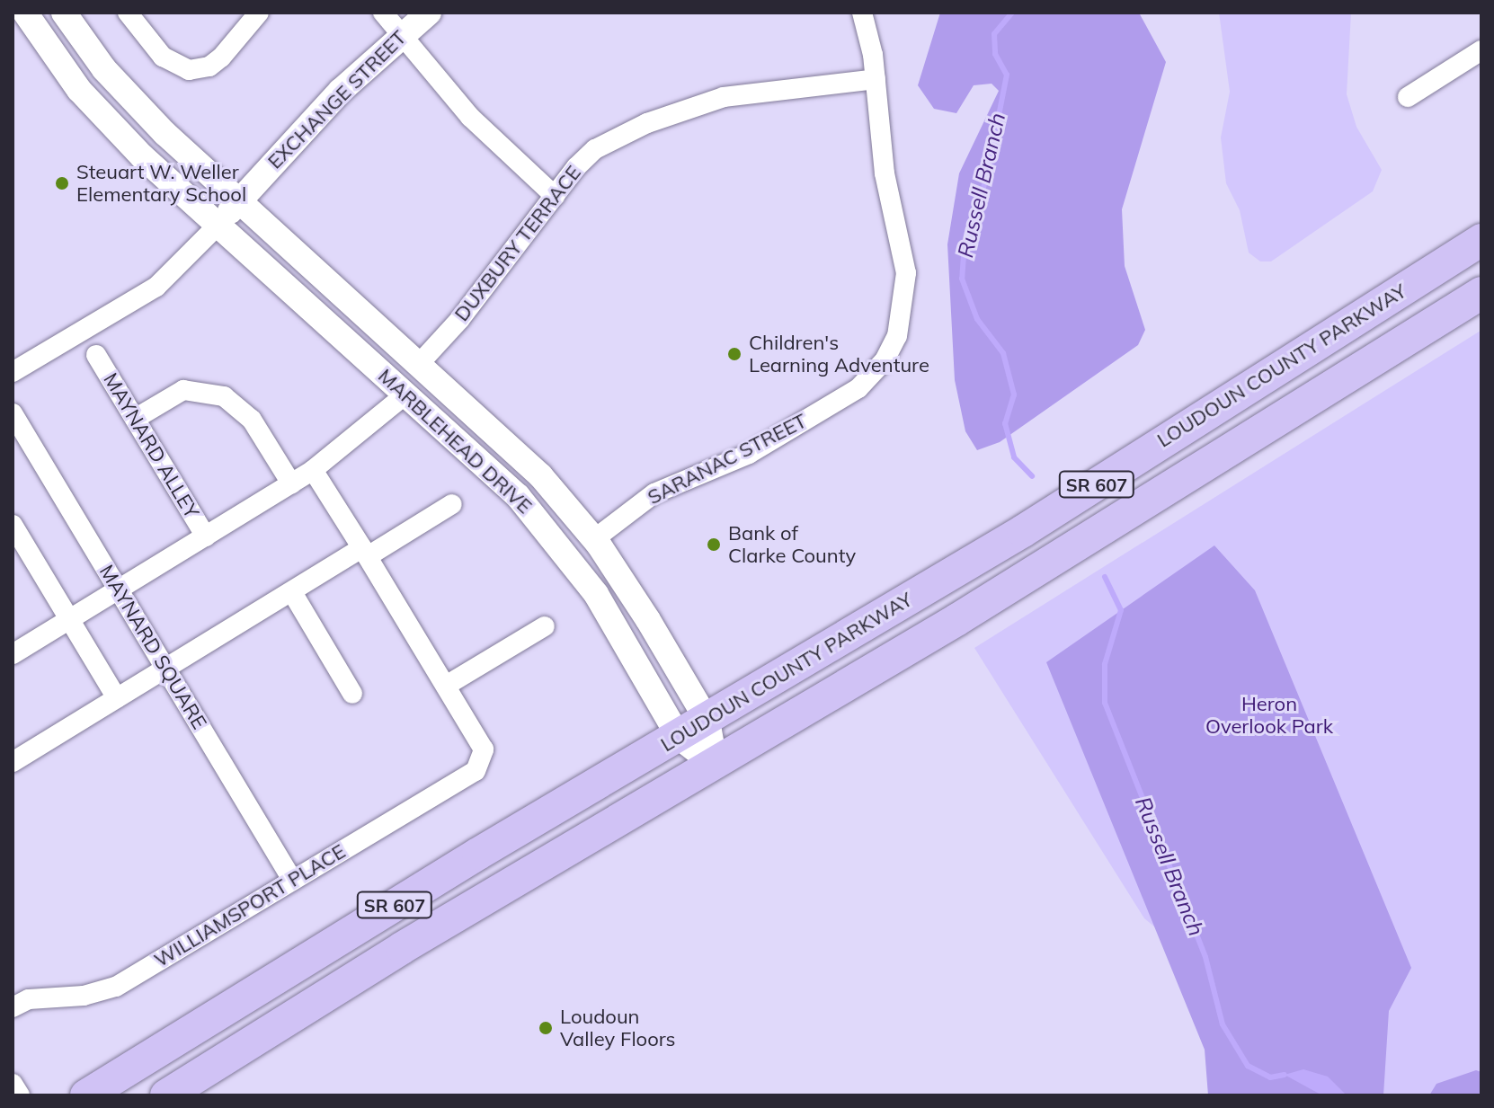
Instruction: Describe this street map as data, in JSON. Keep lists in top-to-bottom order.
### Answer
{
  "streets": {
    "main road": ["LOUDOUN COUNTY PARKWAY", "SR 607"],
    "street": [
      "EXCHANGE STREET",
      "DUXBURY TERRACE",
      "MARBLEHEAD DRIVE",
      "MAYNARD ALLEY",
      "SARANAC STREET",
      "MAYNARD SQUARE",
      "WILLIAMSPORT PLACE"
    ]
  },
  "crossings": [
    ["EXCHANGE STREET", "MARBLEHEAD DRIVE"],
    ["DUXBURY TERRACE", "MARBLEHEAD DRIVE"],
    ["DUXBURY TERRACE", "SARANAC STREET"],
    ["LOUDOUN COUNTY PARKWAY", "MARBLEHEAD DRIVE"],
    ["MARBLEHEAD DRIVE", "SARANAC STREET"],
    ["MARBLEHEAD DRIVE", "SR 607"],
    ["MAYNARD SQUARE", "WILLIAMSPORT PLACE"]
  ],
  "water": ["Russell Branch"],
  "parks": ["Heron Overlook Park"],
  "places": [
    "Steuart W. Weller Elementary School",
    "Children's Learning Adventure",
    "Bank of Clarke County",
    "Loudoun Valley Floors"
  ]
}
